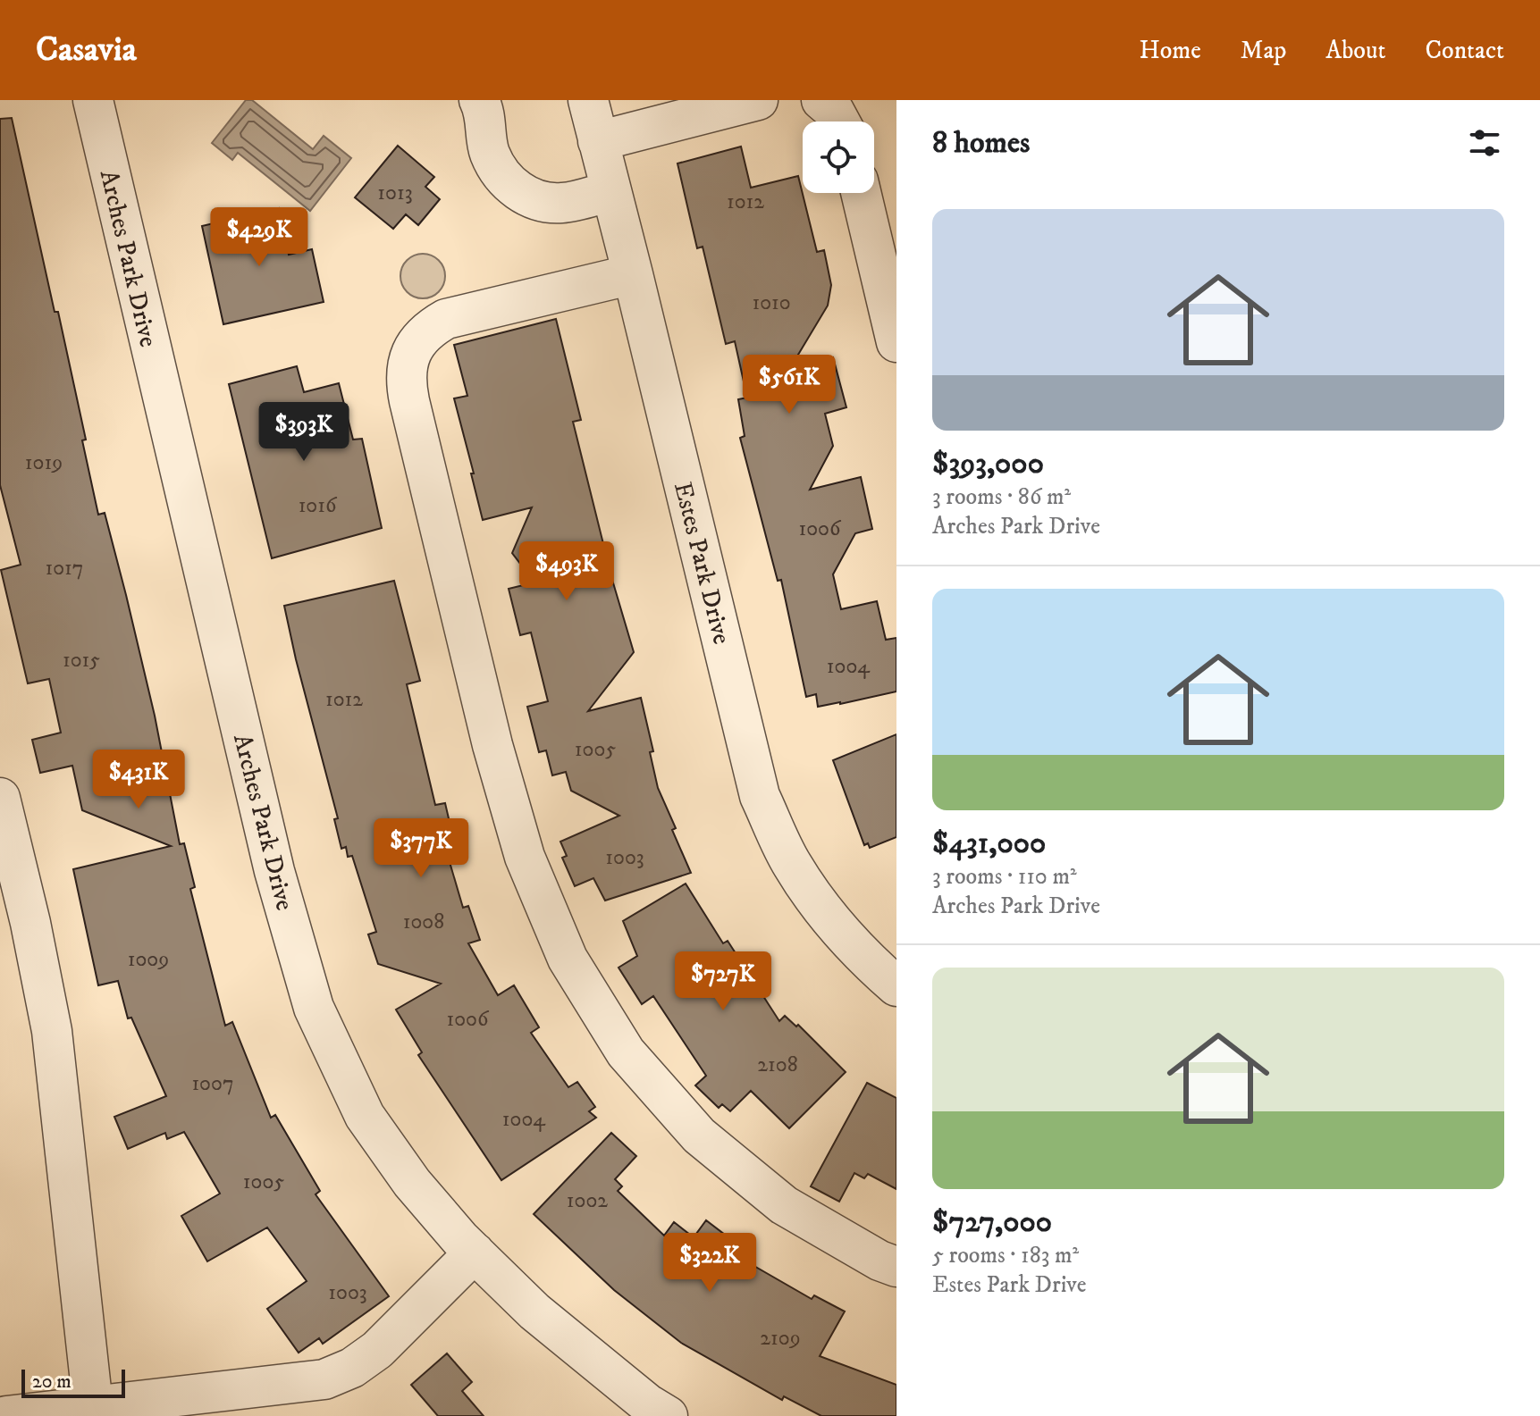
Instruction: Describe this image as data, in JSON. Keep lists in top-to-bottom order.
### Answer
{
  "streets": {
    "street": ["Arches Park Drive", "Estes Park Drive"]
  },
  "house_numbers": [
    "1013",
    "1012",
    "1010",
    "1019",
    "1016",
    "1006",
    "1017",
    "1015",
    "1004",
    "1012",
    "1005",
    "1003",
    "1008",
    "1009",
    "1006",
    "2108",
    "1007",
    "1004",
    "1005",
    "1002",
    "1003",
    "2109"
  ],
  "scale_bar": "20 m",
  "page": {
    "header": "Casavia",
    "nav": [
      "Home",
      "Map",
      "About",
      "Contact"
    ],
    "heading": "8 homes",
    "list": [
      {
        "name": "$393,000",
        "note": "3 rooms · 86 m² · Arches Park Drive"
      },
      {
        "name": "$431,000",
        "note": "3 rooms · 110 m² · Arches Park Drive"
      },
      {
        "name": "$727,000",
        "note": "5 rooms · 183 m² · Estes Park Drive"
      }
    ],
    "price": [
      "$429K",
      "$561K",
      "$393K",
      "$493K",
      "$431K",
      "$377K",
      "$727K",
      "$322K"
    ],
    "scale": "20 m"
  }
}
